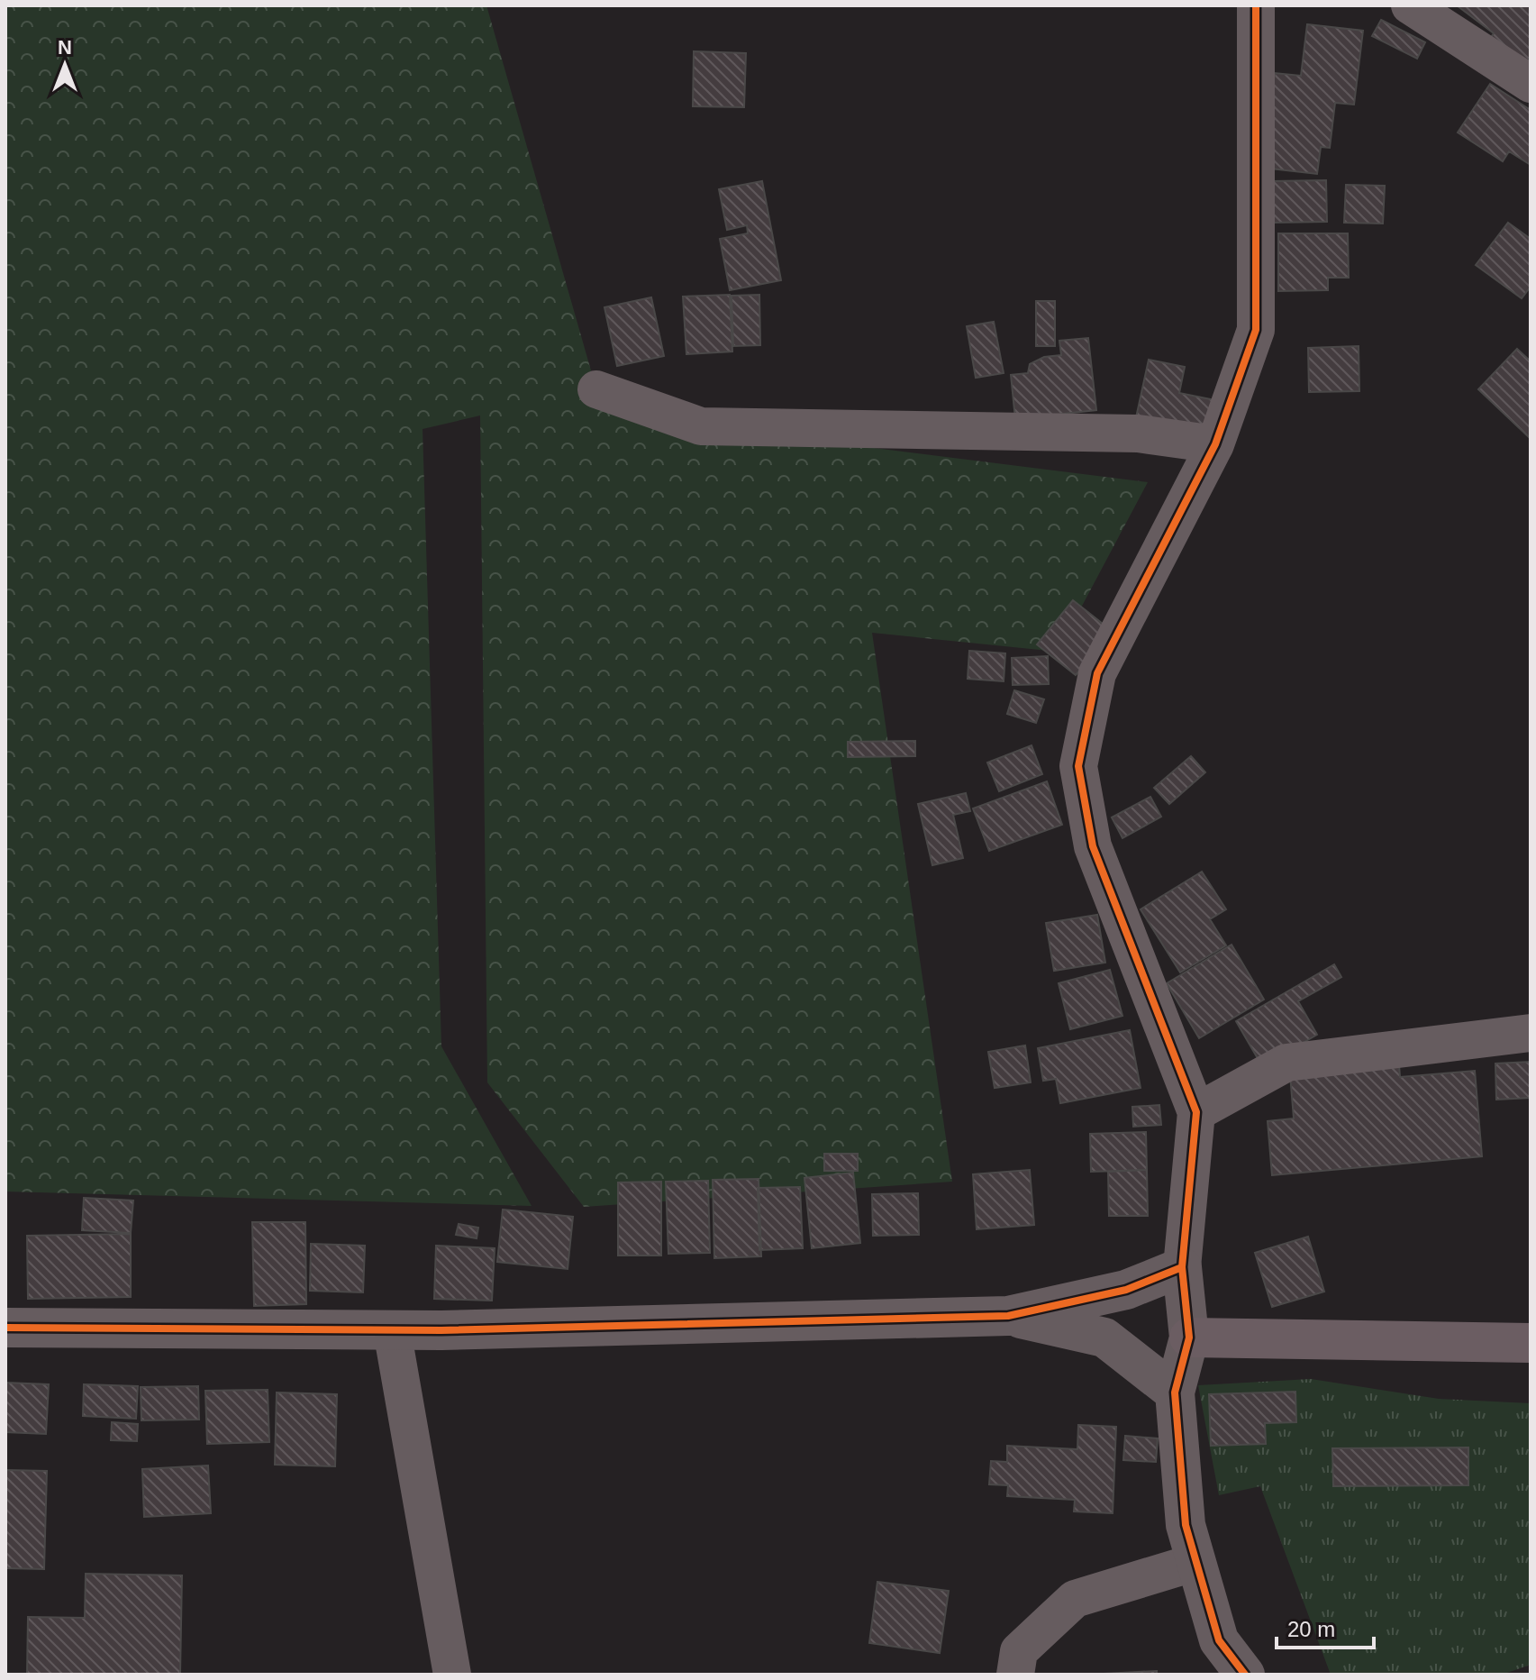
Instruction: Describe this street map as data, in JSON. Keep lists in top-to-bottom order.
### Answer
{
  "scale_bar": "20 m",
  "north": "top"
}
